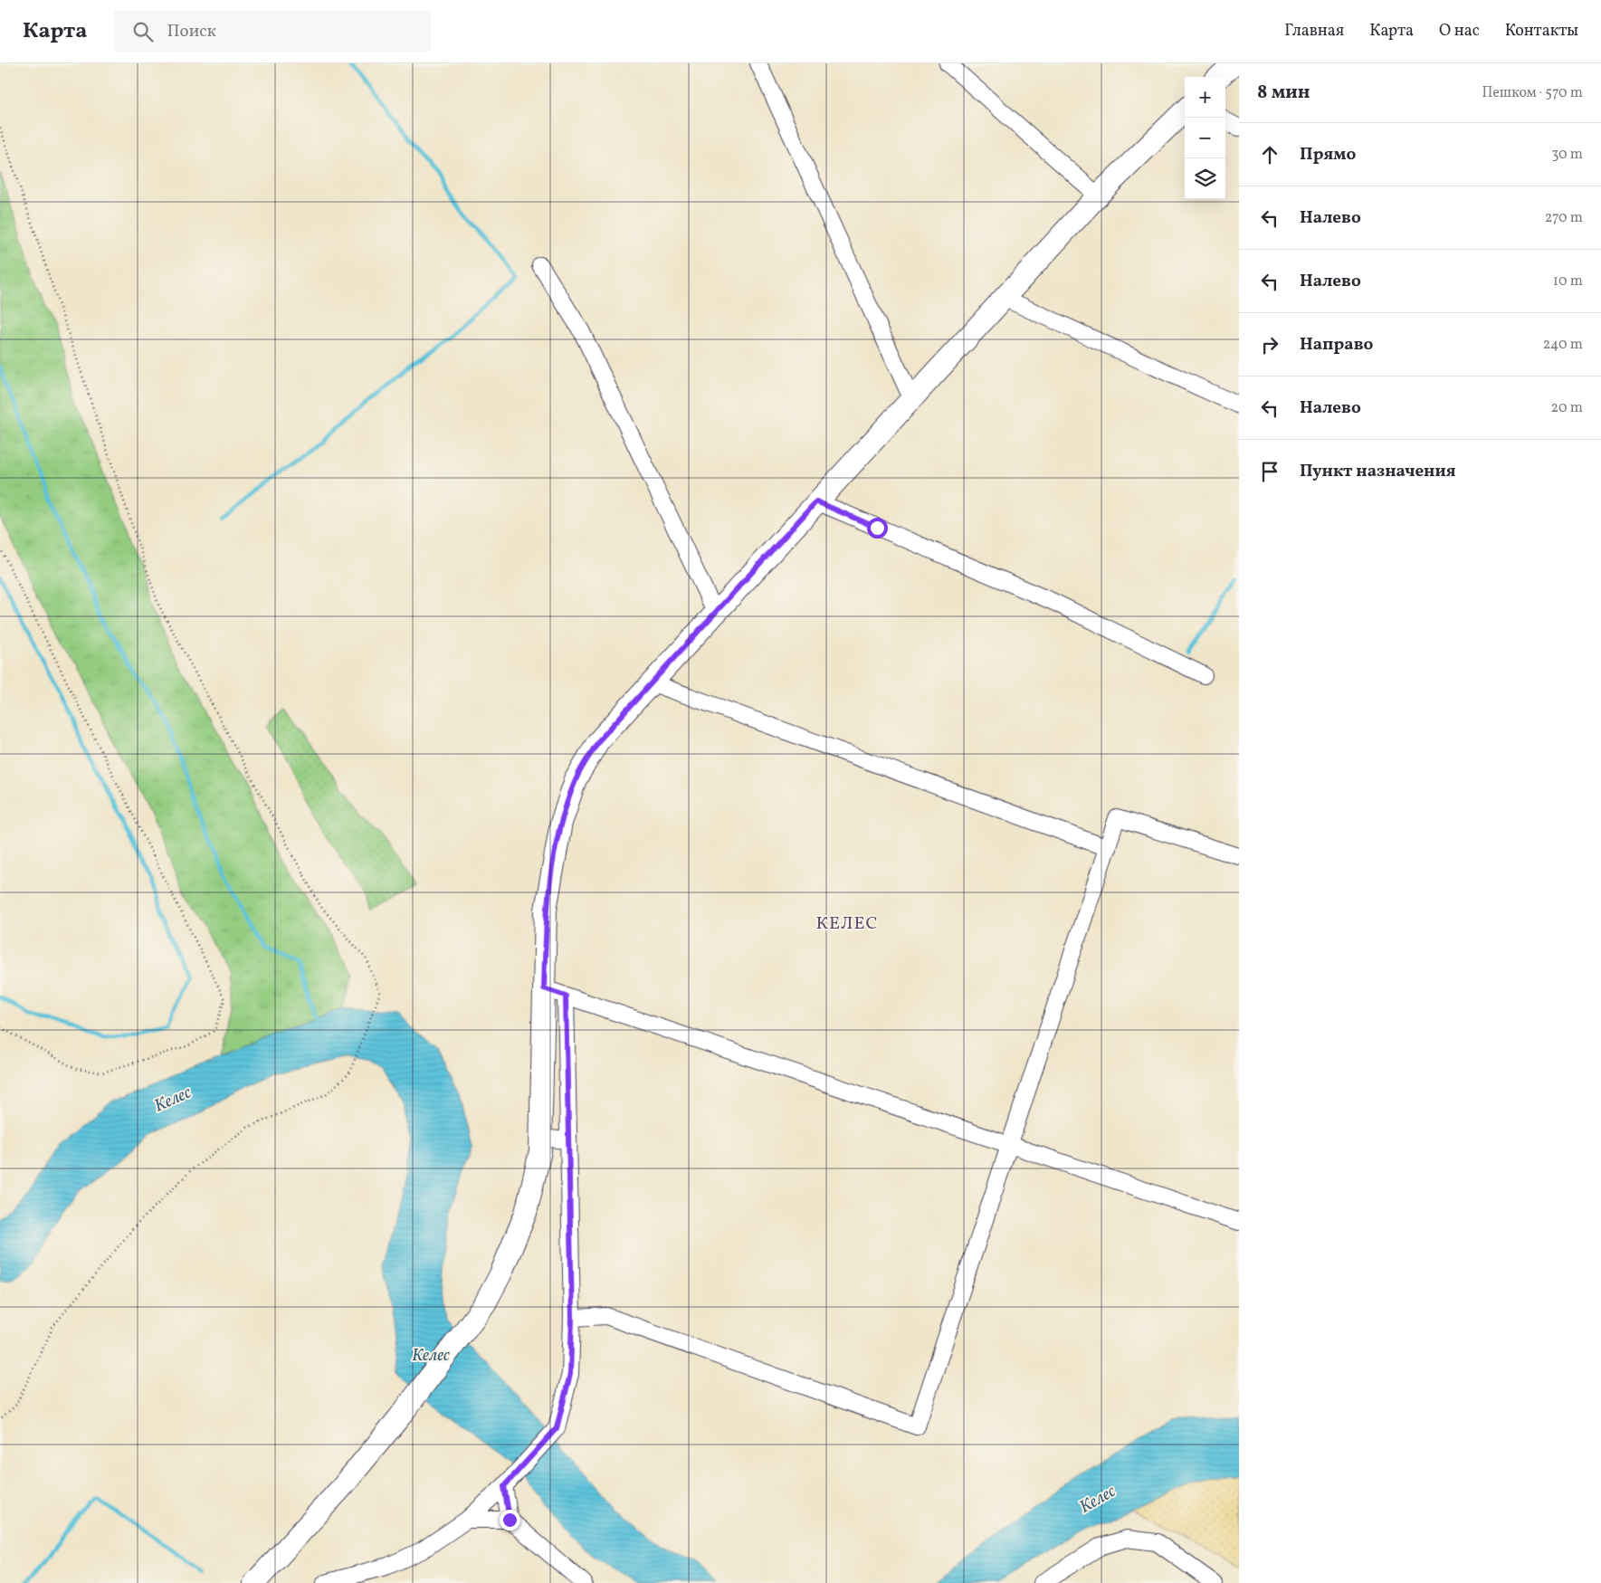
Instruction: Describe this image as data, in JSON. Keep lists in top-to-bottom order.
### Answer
{
  "districts": ["КЕЛЕС"],
  "water": ["Келес"],
  "page": {
    "header": "Карта",
    "search": "Поиск",
    "nav": [
      "Главная",
      "Карта",
      "О нас",
      "Контакты"
    ],
    "heading": ["8 мин", "Пешком · 570 m"],
    "map_buttons": ["+", "−"],
    "list": [
      ["Прямо", "30 m"],
      ["Налево", "270 m"],
      ["Налево", "10 m"],
      ["Направо", "240 m"],
      ["Налево", "20 m"],
      "Пункт назначения"
    ]
  }
}
